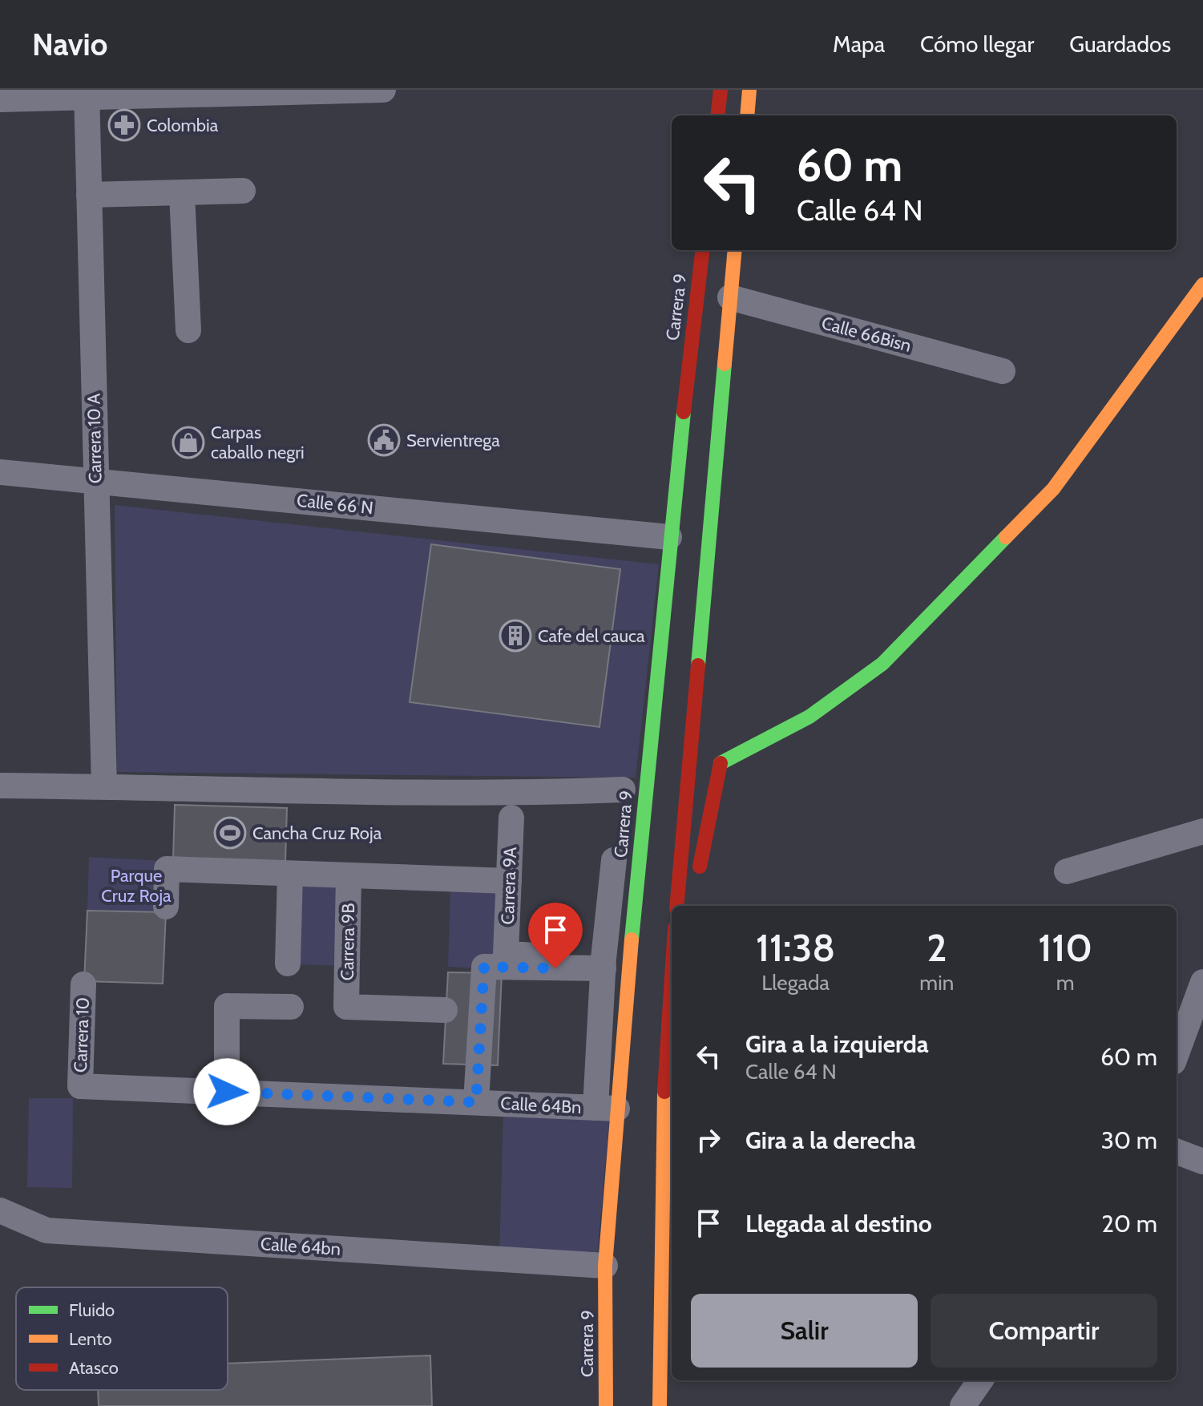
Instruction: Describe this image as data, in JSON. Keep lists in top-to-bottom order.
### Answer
{
  "streets": {
    "main road": ["Carrera 9"],
    "street": [
      "Calle 66Bisn",
      "Carrera 10 A",
      "Calle 66 N",
      "Carrera 9A",
      "Carrera 9B",
      "Carrera 10",
      "Calle 64Bn",
      "Calle 64bn"
    ]
  },
  "crossings": [
    ["Carrera 9", "Calle 66 N"],
    ["Carrera 9", "Calle 64Bn"],
    ["Carrera 9", "Calle 64bn"],
    ["Carrera 10 A", "Calle 66 N"],
    ["Carrera 9A", "Calle 64Bn"],
    ["Carrera 10", "Calle 64Bn"]
  ],
  "parks": ["Parque Cruz Roja"],
  "places": {
    "pharmacy": ["Colombia"],
    "public building": ["Servientrega"],
    "shop": ["Carpas caballo negri"],
    "building": ["Cafe del cauca"],
    "sports": ["Cancha Cruz Roja"]
  },
  "legend": ["Fluido", "Lento", "Atasco"],
  "page": {
    "header": "Navio",
    "nav": ["Mapa", "Cómo llegar", "Guardados"],
    "turn": ["60 m", "Calle 64 N"],
    "eta": [
      "11:38",
      "Llegada",
      "2",
      "min",
      "110",
      "m"
    ],
    "list": [
      {
        "name": "Gira a la izquierda",
        "note": "Calle 64 N",
        "value": "60 m"
      },
      {
        "name": "Gira a la derecha",
        "value": "30 m"
      },
      {
        "name": "Llegada al destino",
        "value": "20 m"
      }
    ],
    "buttons": ["Salir", "Compartir"]
  }
}
